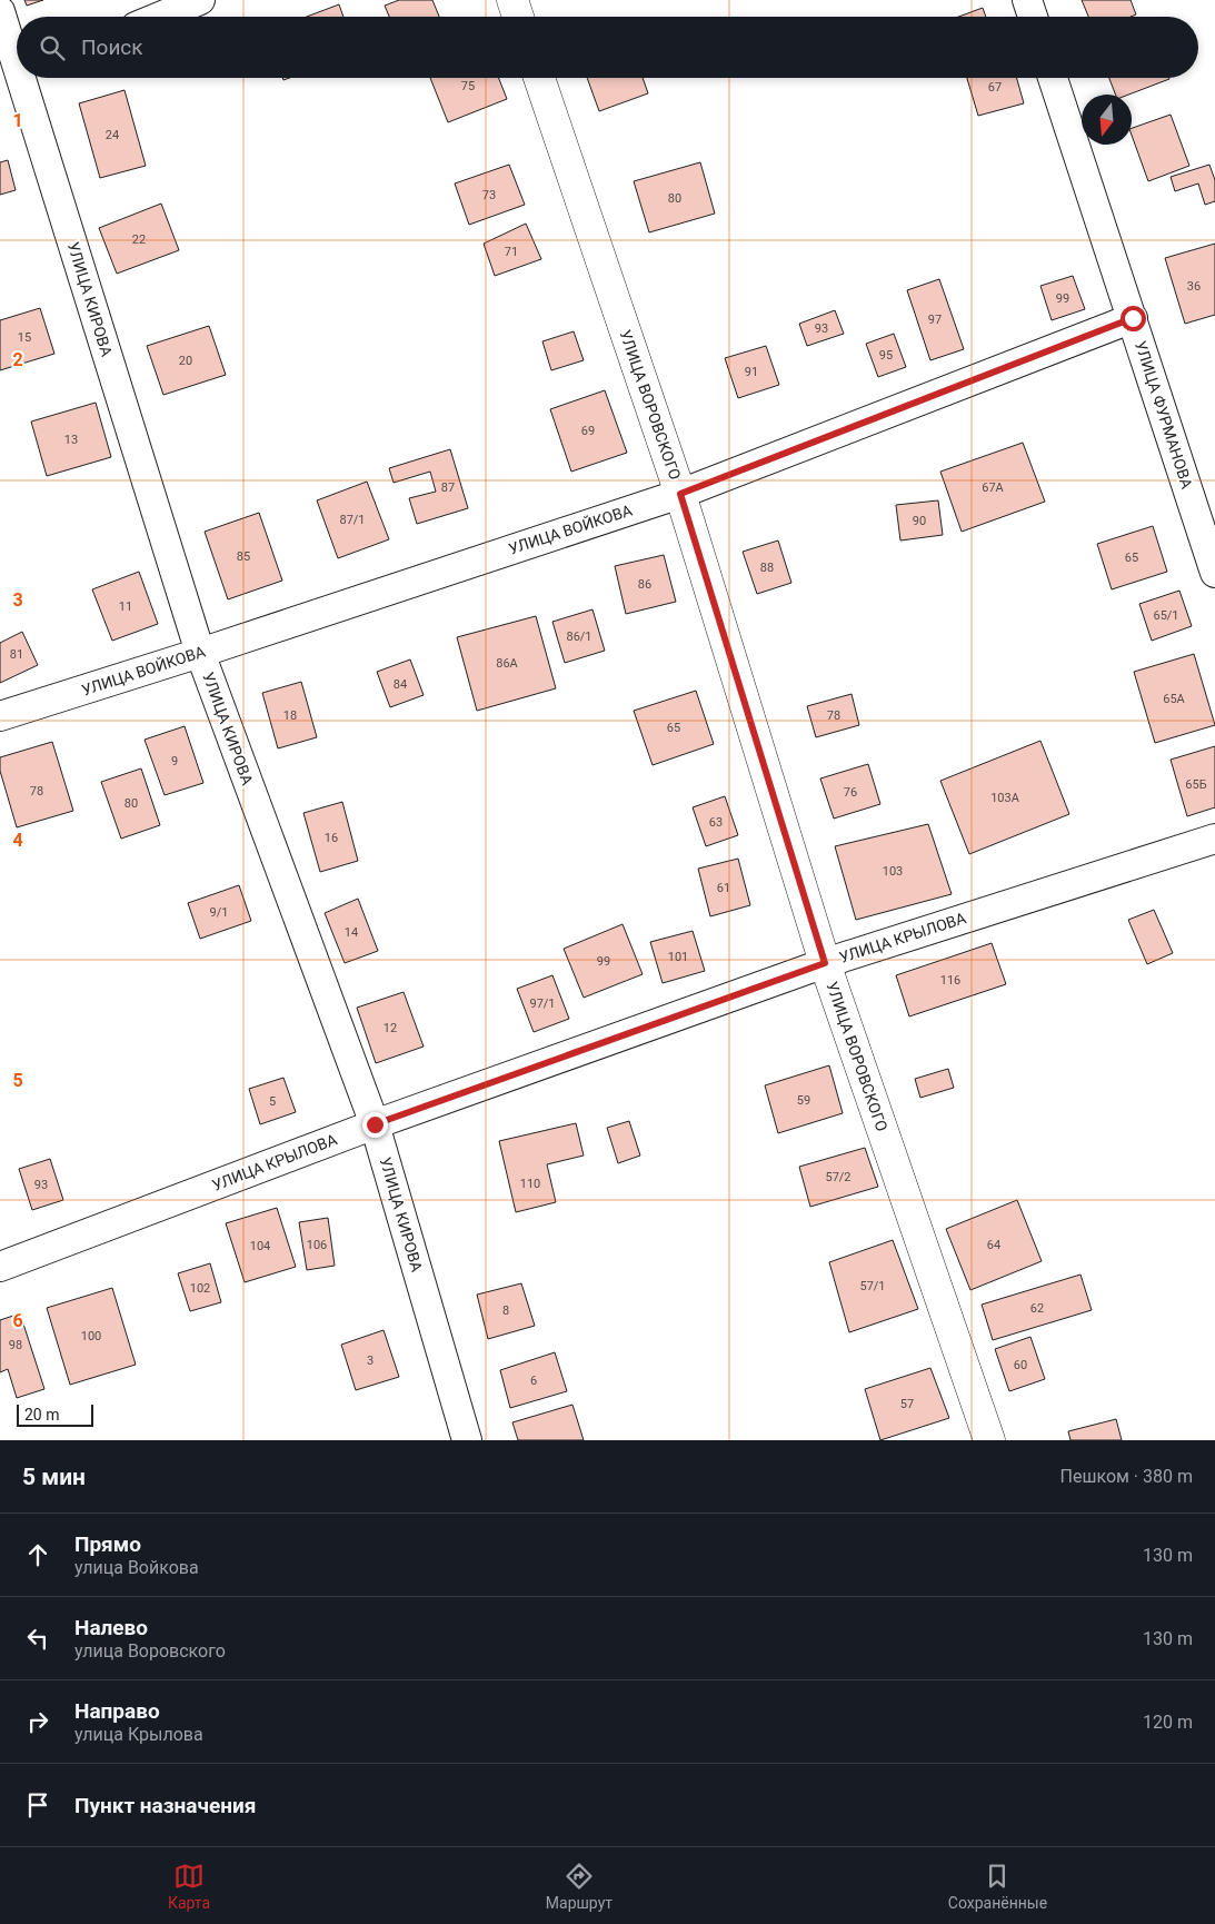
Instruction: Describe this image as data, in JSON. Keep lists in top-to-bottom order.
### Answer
{
  "streets": {
    "main road": ["УЛИЦА ВОРОВСКОГО"],
    "street": [
      "УЛИЦА КИРОВА",
      "УЛИЦА ФУРМАНОВА",
      "УЛИЦА ВОЙКОВА",
      "УЛИЦА КРЫЛОВА"
    ]
  },
  "crossings": [
    ["УЛИЦА КИРОВА", "УЛИЦА ВОЙКОВА"],
    ["УЛИЦА КИРОВА", "УЛИЦА КРЫЛОВА"],
    ["УЛИЦА ВОРОВСКОГО", "УЛИЦА ВОЙКОВА"],
    ["УЛИЦА ВОРОВСКОГО", "УЛИЦА КРЫЛОВА"],
    ["УЛИЦА ФУРМАНОВА", "УЛИЦА ВОЙКОВА"]
  ],
  "house_numbers": [
    "75",
    "67",
    "24",
    "73",
    "80",
    "22",
    "71",
    "36",
    "99",
    "97",
    "93",
    "15",
    "95",
    "20",
    "91",
    "69",
    "13",
    "87",
    "67А",
    "87/1",
    "90",
    "85",
    "65",
    "88",
    "86",
    "11",
    "65/1",
    "86/1",
    "81",
    "86А",
    "84",
    "65А",
    "18",
    "78",
    "65",
    "9",
    "65Б",
    "78",
    "76",
    "103А",
    "80",
    "63",
    "16",
    "103",
    "61",
    "9/1",
    "14",
    "101",
    "99",
    "116",
    "97/1",
    "12",
    "59",
    "5",
    "57/2",
    "110",
    "93",
    "106",
    "64",
    "104",
    "57/1",
    "102",
    "62",
    "8",
    "100",
    "98",
    "3",
    "60",
    "6",
    "57"
  ],
  "scale_bar": "20 m",
  "north": "bottom",
  "page": {
    "search": "Поиск",
    "scale": "20 m",
    "heading": ["5 мин", "Пешком · 380 m"],
    "list": [
      ["Прямо", "улица Войкова", "130 m"],
      ["Налево", "улица Воровского", "130 m"],
      ["Направо", "улица Крылова", "120 m"],
      "Пункт назначения"
    ],
    "nav": ["Карта", "Маршрут", "Сохранённые"]
  },
  "grid": {
    "rows": [
      "1",
      "2",
      "3",
      "4",
      "5",
      "6"
    ]
  }
}
